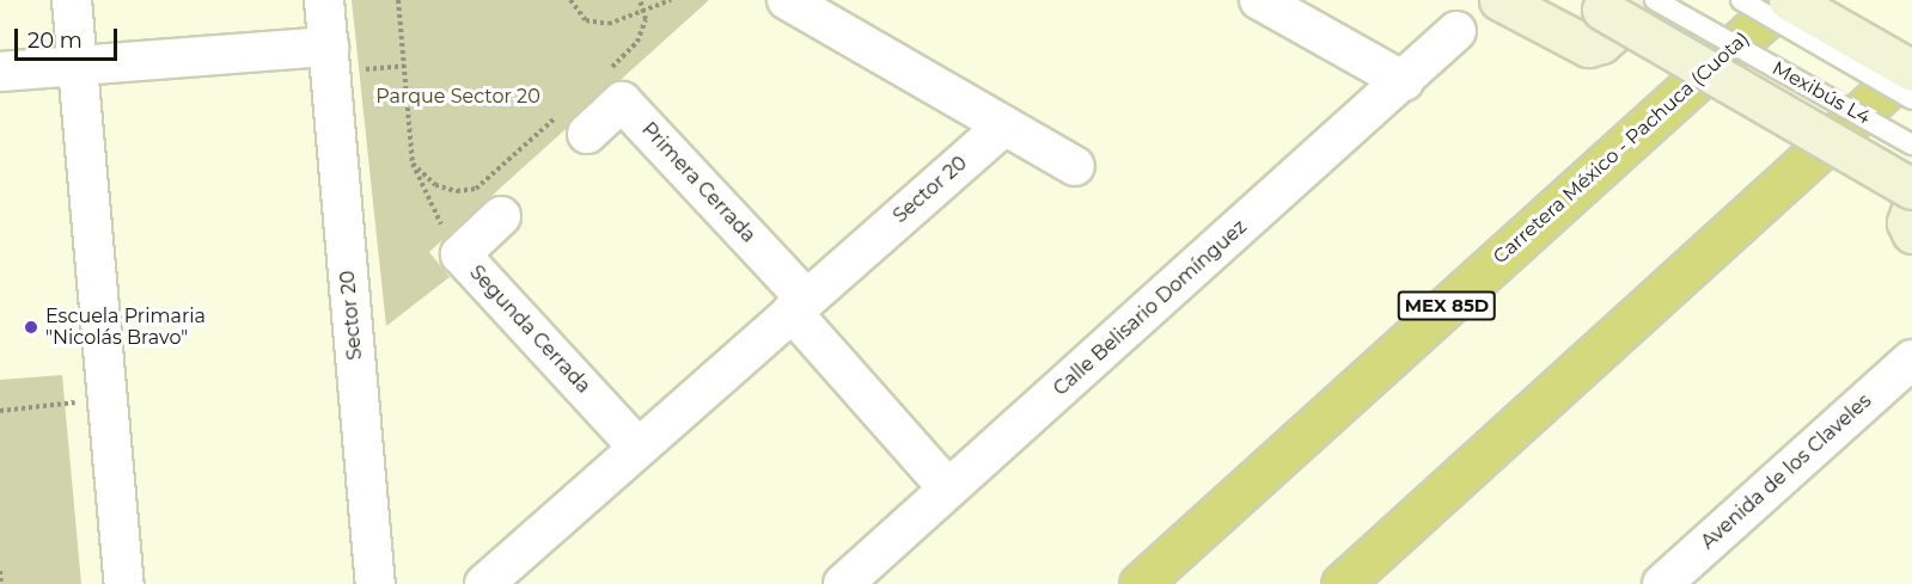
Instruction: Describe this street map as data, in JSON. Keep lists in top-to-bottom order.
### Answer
{
  "streets": {
    "highway": ["Carretera México - Pachuca (Cuota)", "MEX 85D"],
    "street": [
      "Primera Cerrada",
      "Sector 20",
      "Calle Belisario Domínguez",
      "Segunda Cerrada",
      "Avenida de los Claveles"
    ],
    "lane": ["Mexibús L4"]
  },
  "crossings": [
    ["Primera Cerrada", "Sector 20"],
    ["Sector 20", "Segunda Cerrada"]
  ],
  "parks": ["Parque Sector 20"],
  "places": ["Escuela Primaria \"Nicolás Bravo\""],
  "scale_bar": "20 m"
}
